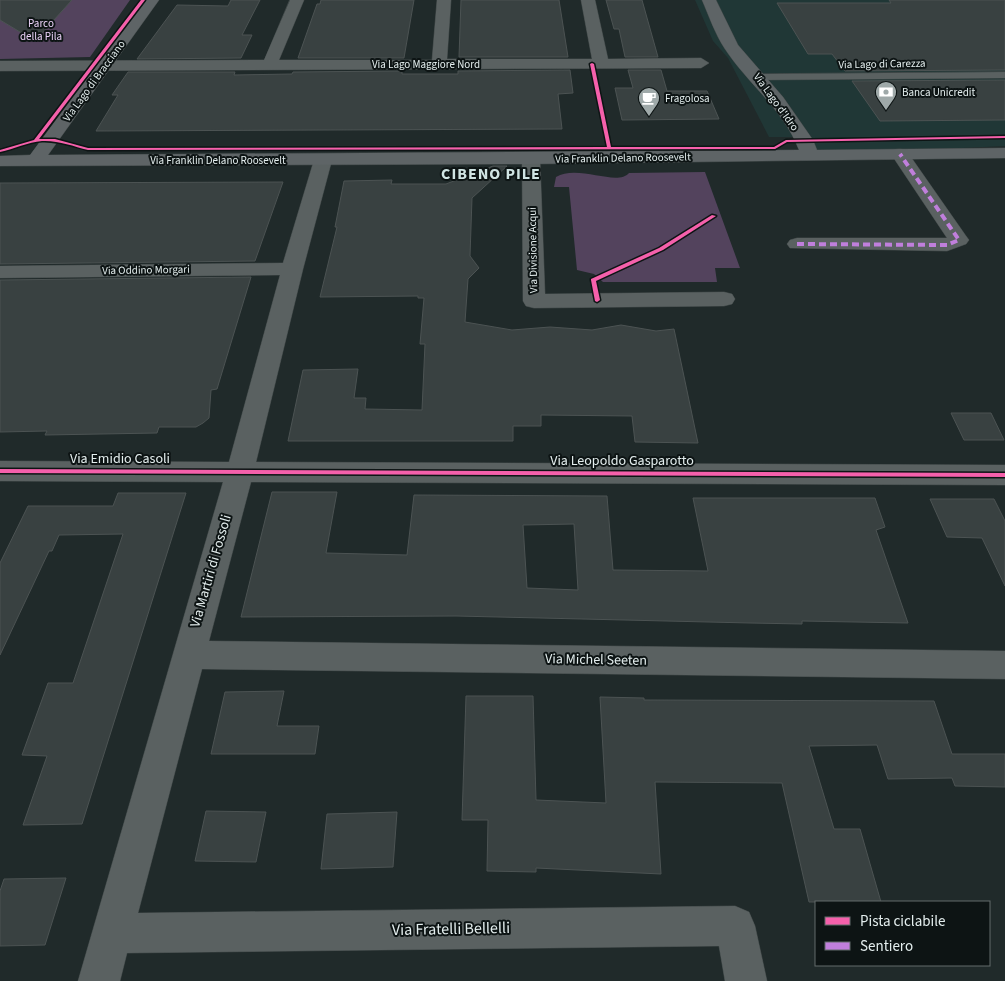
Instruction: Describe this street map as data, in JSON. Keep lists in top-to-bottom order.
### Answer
{
  "streets": {
    "main road": ["Via Lago di Bracciano", "Via Lago d'Idro", "Via Franklin Delano Roosevelt"],
    "street": [
      "Via Lago Maggiore Nord",
      "Via Divisione Acqui",
      "Via Oddino Morgari",
      "Via Emidio Casoli",
      "Via Leopoldo Gasparotto",
      "Via Martiri di Fossoli",
      "Via Michel Seeten",
      "Via Fratelli Bellelli"
    ],
    "lane": ["Via Lago di Carezza"]
  },
  "crossings": [
    ["Via Lago Maggiore Nord", "Via Lago di Bracciano"],
    ["Via Lago di Carezza", "Via Lago d'Idro"],
    ["Via Lago di Bracciano", "Via Franklin Delano Roosevelt"],
    ["Via Lago d'Idro", "Via Franklin Delano Roosevelt"],
    ["Via Franklin Delano Roosevelt", "Via Divisione Acqui"],
    ["Via Franklin Delano Roosevelt", "Via Martiri di Fossoli"],
    ["Via Oddino Morgari", "Via Martiri di Fossoli"],
    ["Via Emidio Casoli", "Via Leopoldo Gasparotto"],
    ["Via Emidio Casoli", "Via Martiri di Fossoli"],
    ["Via Leopoldo Gasparotto", "Via Martiri di Fossoli"],
    ["Via Martiri di Fossoli", "Via Michel Seeten"],
    ["Via Martiri di Fossoli", "Via Fratelli Bellelli"]
  ],
  "districts": ["CIBENO PILE"],
  "parks": ["Parco della Pila"],
  "places": {
    "bank": ["Banca Unicredit"],
    "cafe": ["Fragolosa"]
  },
  "legend": ["Pista ciclabile", "Sentiero"]
}
